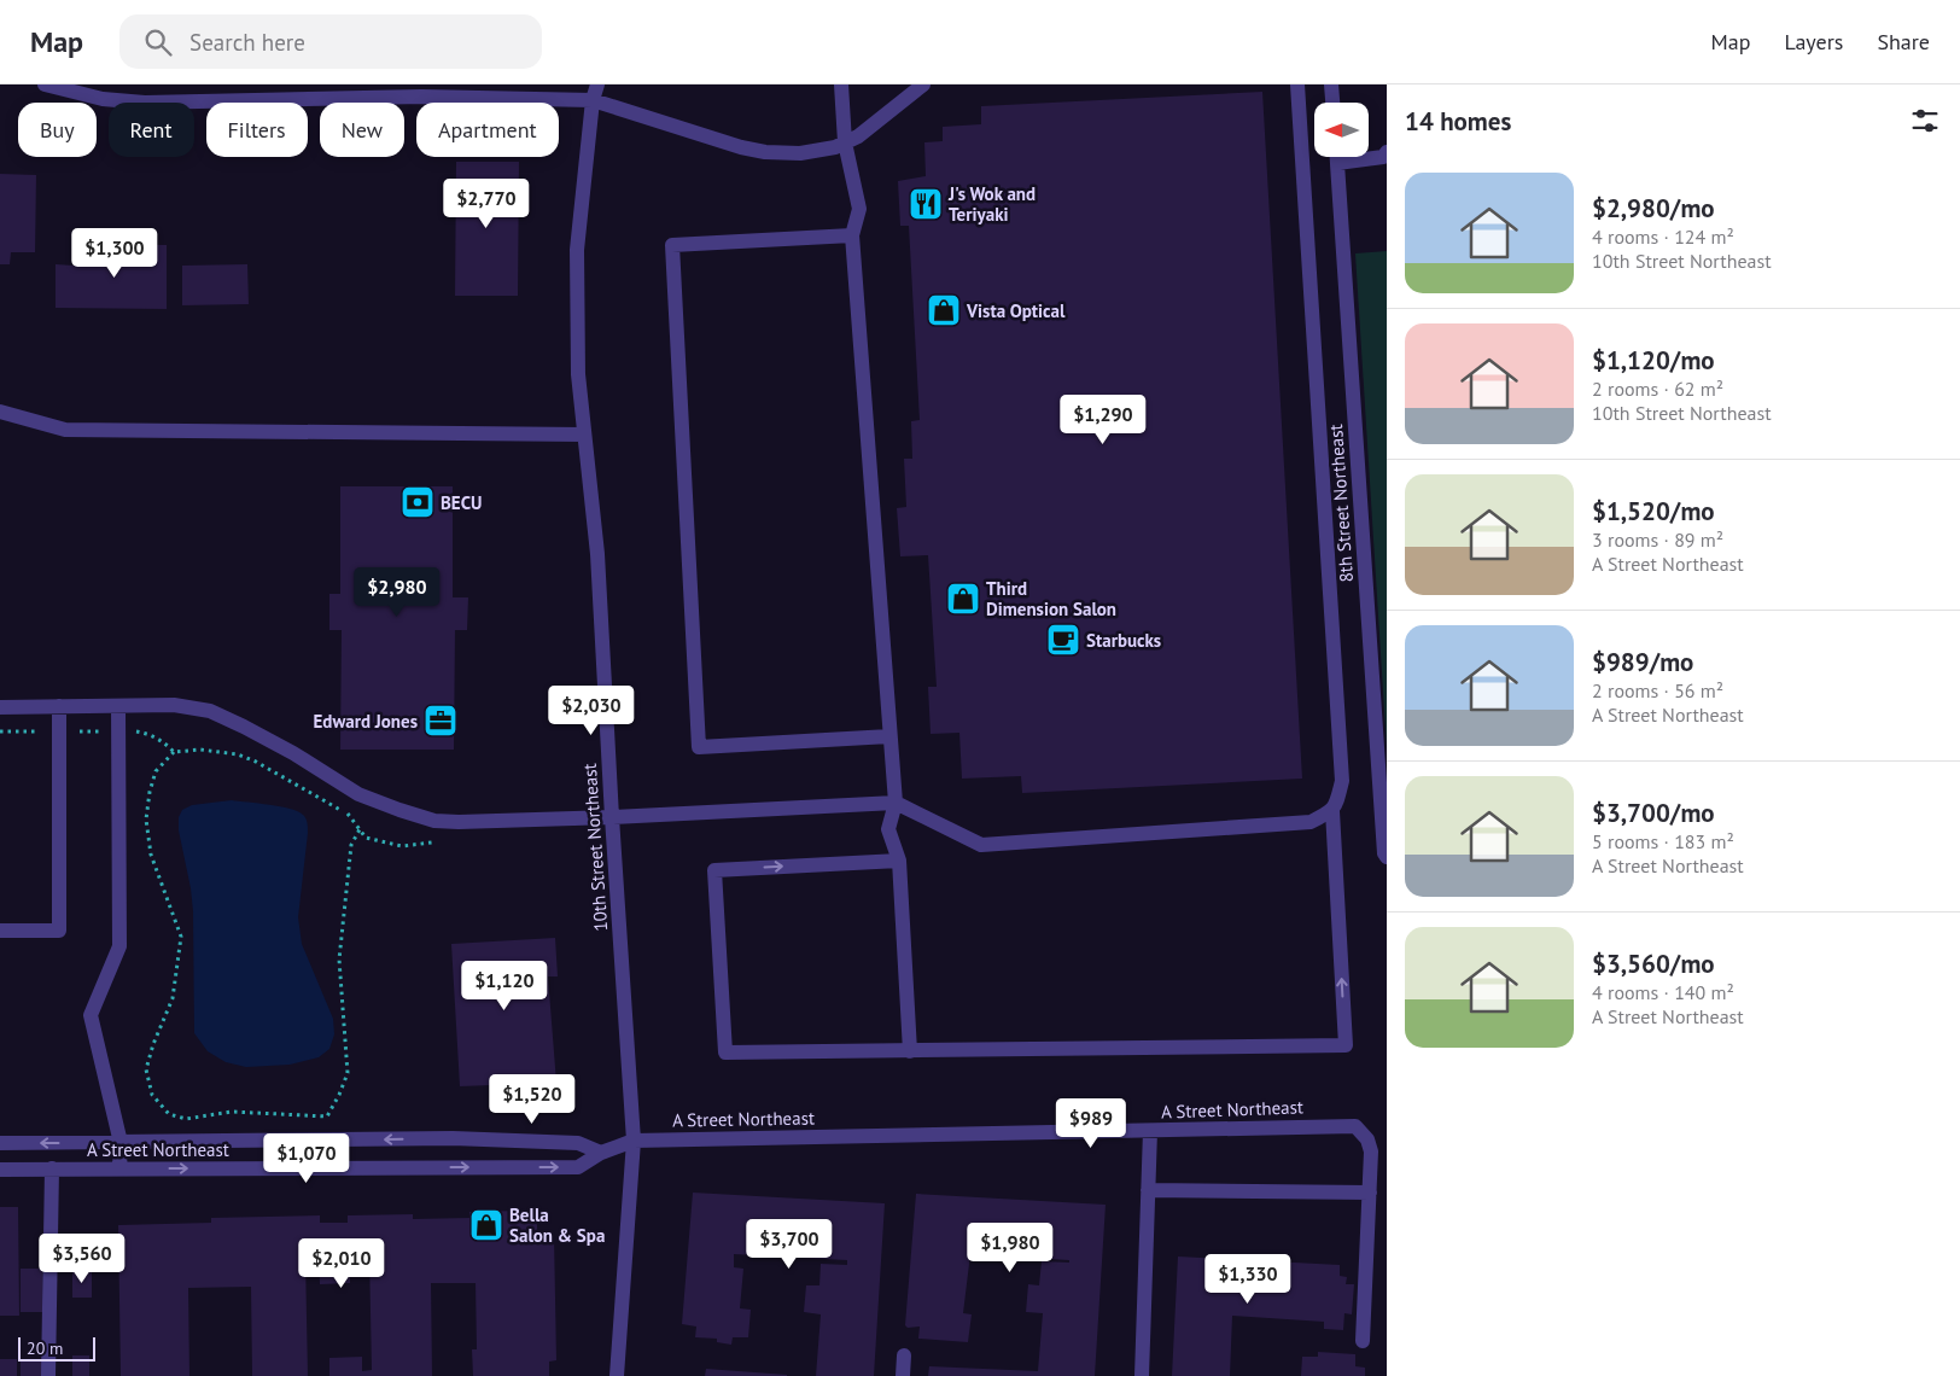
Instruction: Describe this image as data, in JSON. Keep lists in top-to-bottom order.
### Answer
{
  "streets": {
    "street": ["8th Street Northeast", "10th Street Northeast", "A Street Northeast"]
  },
  "crossings": [
    ["10th Street Northeast", "A Street Northeast"]
  ],
  "places": {
    "restaurant": ["J's Wok and Teriyaki"],
    "shop": ["Vista Optical", "Third Dimension Salon", "Bella Salon & Spa"],
    "bank": ["BECU"],
    "cafe": ["Starbucks"],
    "office": ["Edward Jones"]
  },
  "scale_bar": "20 m",
  "north": "left",
  "page": {
    "header": "Map",
    "search": "Search here",
    "nav": ["Map", "Layers", "Share"],
    "heading": "14 homes",
    "chip": [
      "Buy",
      "Rent",
      "Filters",
      "New",
      "Apartment"
    ],
    "list": [
      {
        "name": "$2,980/mo",
        "note": "4 rooms · 124 m² · 10th Street Northeast"
      },
      {
        "name": "$1,120/mo",
        "note": "2 rooms · 62 m² · 10th Street Northeast"
      },
      {
        "name": "$1,520/mo",
        "note": "3 rooms · 89 m² · A Street Northeast"
      },
      {
        "name": "$989/mo",
        "note": "2 rooms · 56 m² · A Street Northeast"
      },
      {
        "name": "$3,700/mo",
        "note": "5 rooms · 183 m² · A Street Northeast"
      },
      {
        "name": "$3,560/mo",
        "note": "4 rooms · 140 m² · A Street Northeast"
      }
    ],
    "price": [
      "$2,770",
      "$1,300",
      "$1,290",
      "$2,980",
      "$2,030",
      "$1,120",
      "$1,520",
      "$989",
      "$1,070",
      "$3,700",
      "$1,980",
      "$3,560",
      "$2,010",
      "$1,330"
    ],
    "scale": "20 m"
  }
}
